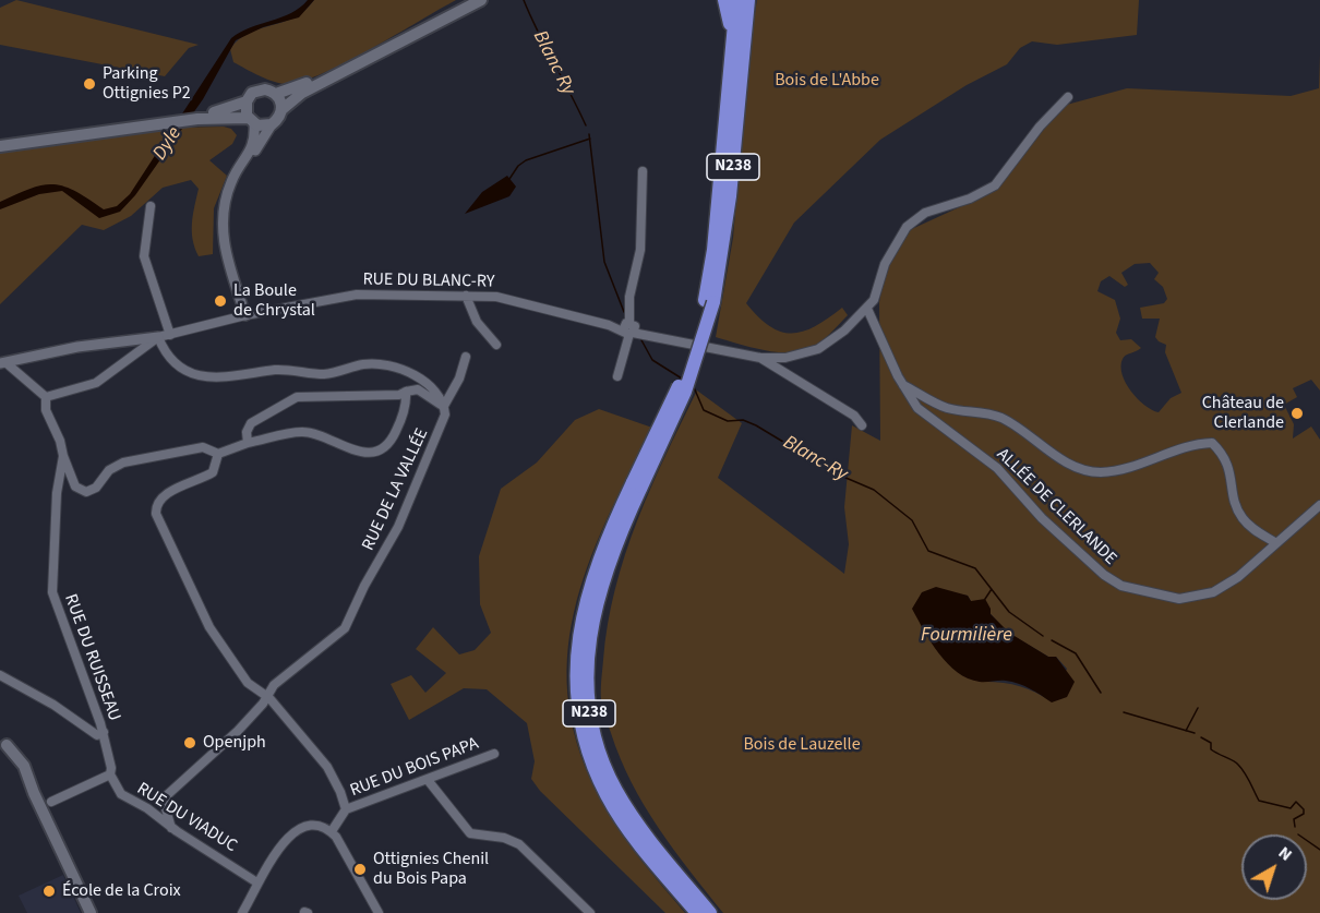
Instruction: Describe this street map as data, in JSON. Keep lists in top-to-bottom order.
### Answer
{
  "streets": {
    "highway": ["N238"],
    "street": [
      "RUE DU BLANC-RY",
      "RUE DE LA VALLÉE",
      "ALLÉE DE CLERLANDE",
      "RUE DU RUISSEAU",
      "RUE DU BOIS PAPA",
      "RUE DU VIADUC"
    ]
  },
  "crossings": [
    ["RUE DU BLANC-RY", "ALLÉE DE CLERLANDE"],
    ["RUE DU BLANC-RY", "RUE DU RUISSEAU"],
    ["RUE DE LA VALLÉE", "RUE DU VIADUC"],
    ["RUE DU RUISSEAU", "RUE DU VIADUC"]
  ],
  "water": [
    "Blanc Ry",
    "Dyle",
    "Blanc-Ry",
    "Fourmilière"
  ],
  "parks": ["Bois de L'Abbe", "Bois de Lauzelle"],
  "places": [
    "Parking Ottignies P2",
    "La Boule de Chrystal",
    "Château de Clerlande",
    "Openjph",
    "Ottignies Chenil du Bois Papa",
    "École de la Croix"
  ],
  "north": "top right"
}
